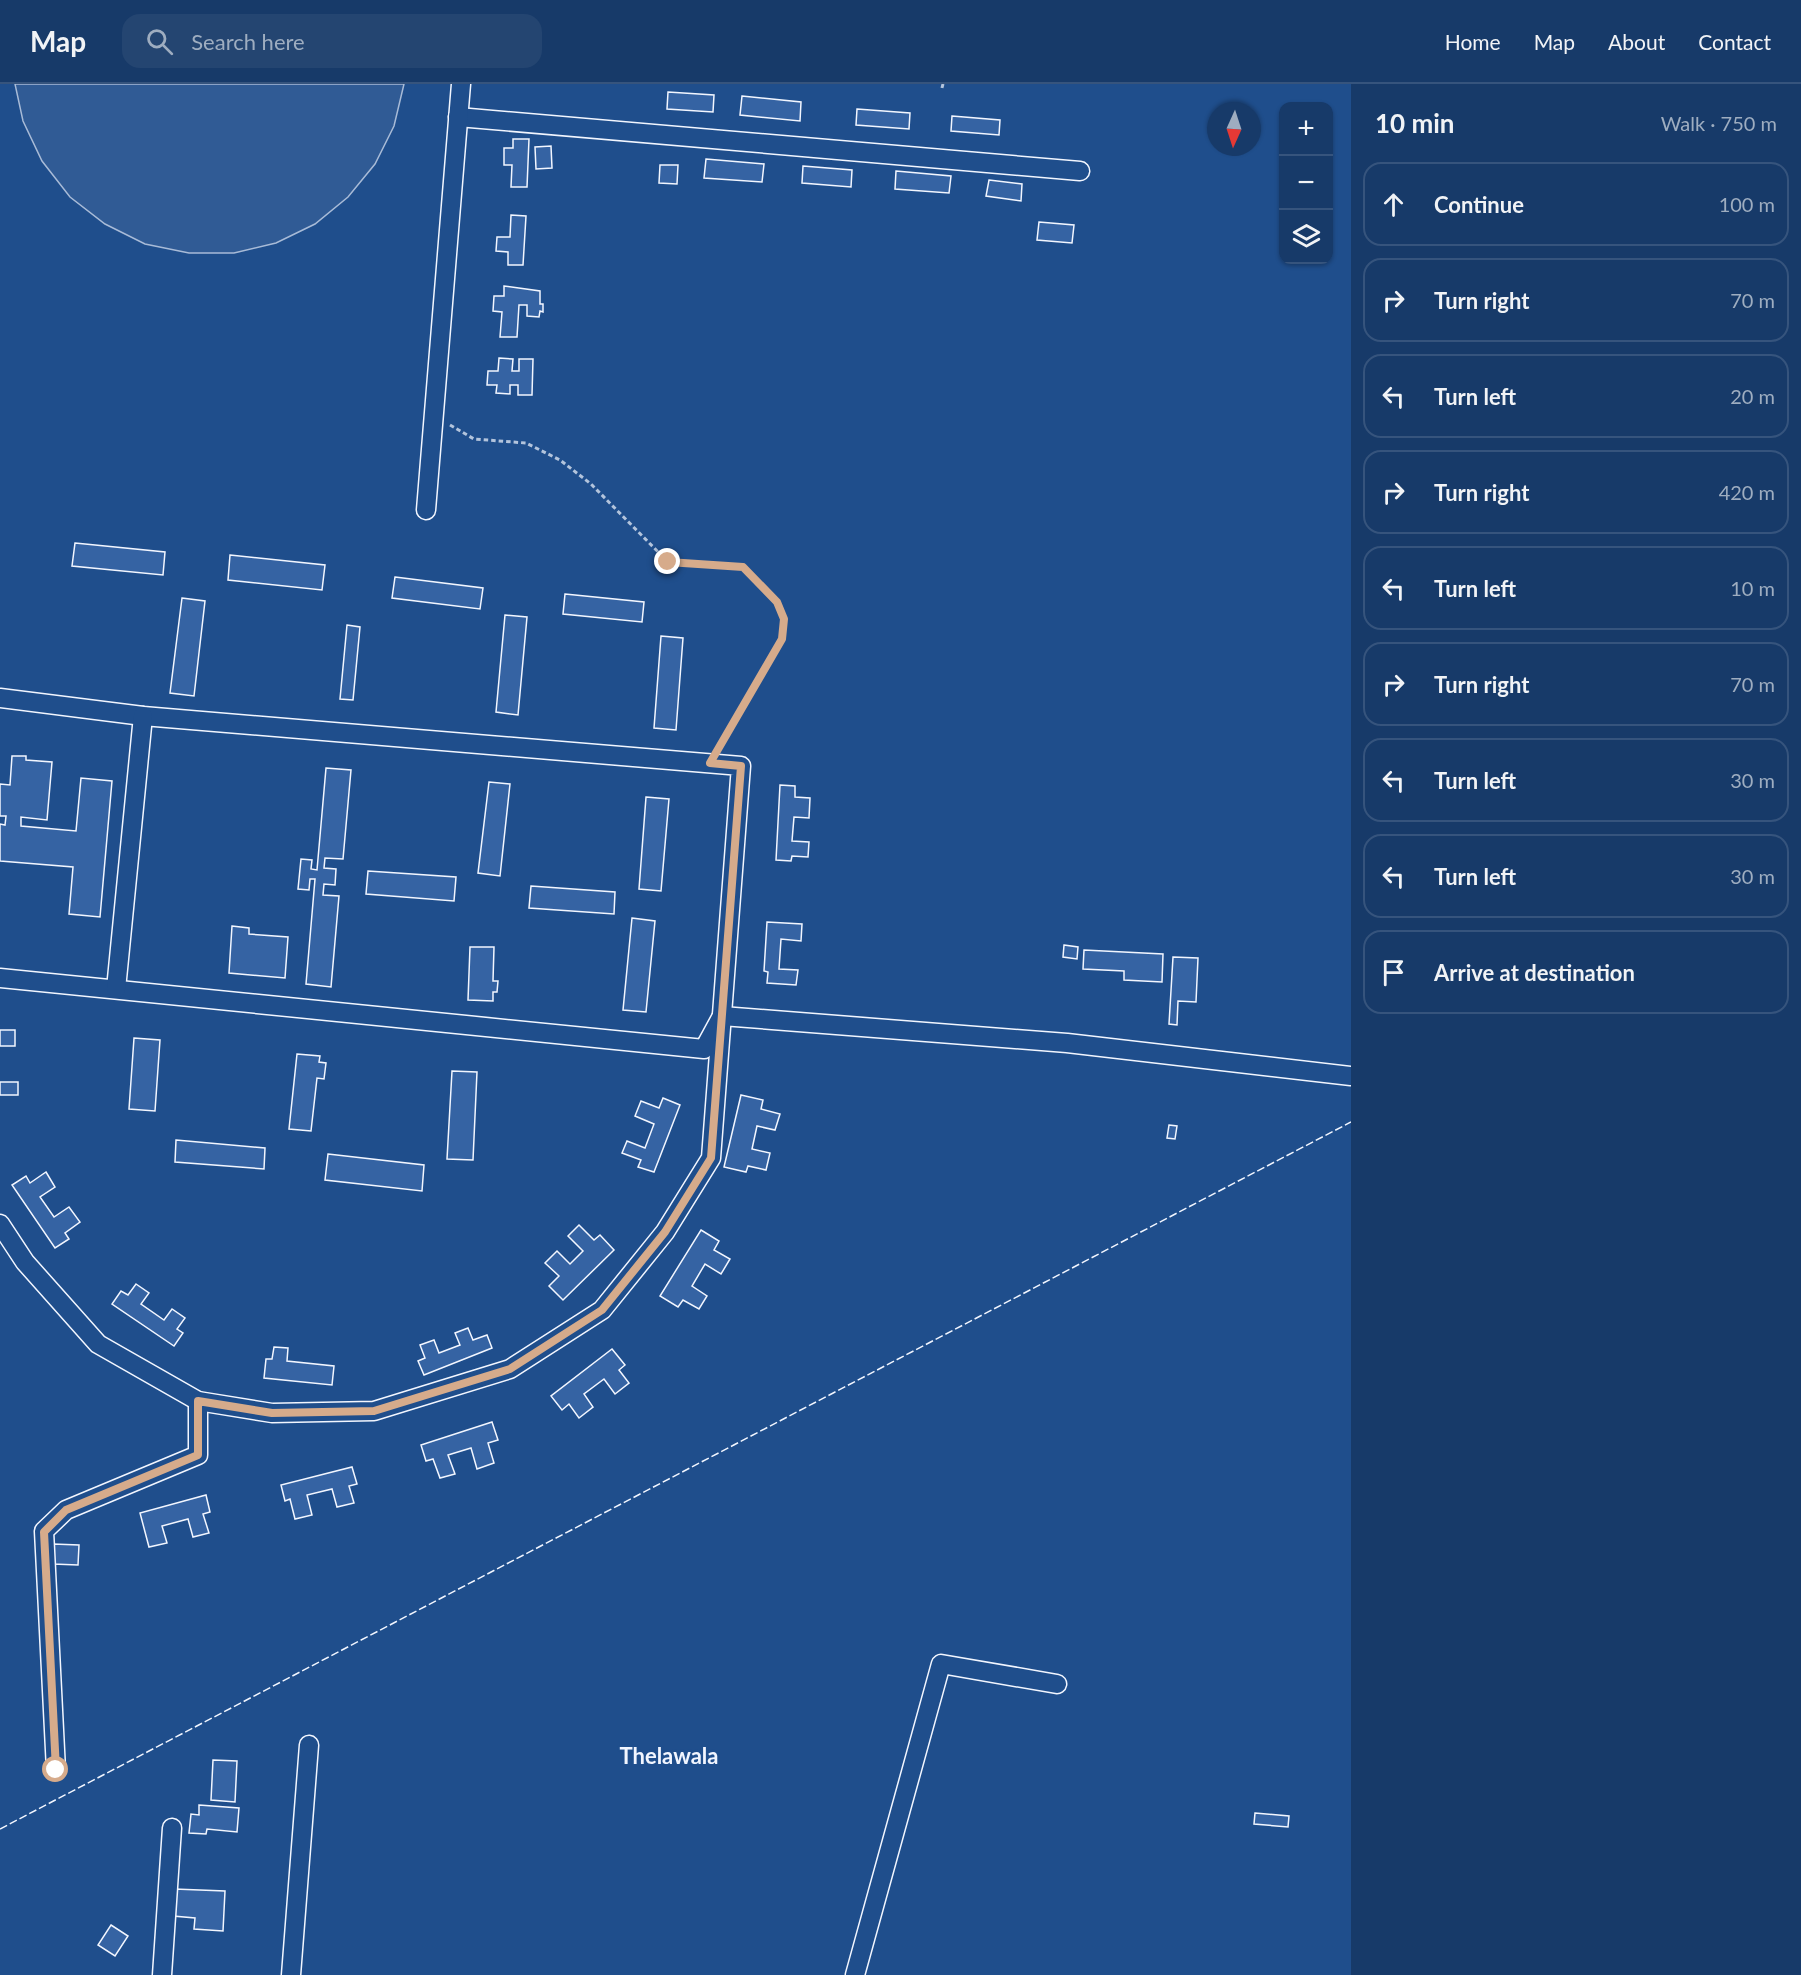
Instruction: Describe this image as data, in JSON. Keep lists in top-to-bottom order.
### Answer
{
  "districts": ["Thelawala"],
  "north": "bottom",
  "page": {
    "header": "Map",
    "search": "Search here",
    "nav": [
      "Home",
      "Map",
      "About",
      "Contact"
    ],
    "heading": ["10 min", "Walk · 750 m"],
    "map_buttons": ["+", "−"],
    "list": [
      ["Continue", "100 m"],
      ["Turn right", "70 m"],
      ["Turn left", "20 m"],
      ["Turn right", "420 m"],
      ["Turn left", "10 m"],
      ["Turn right", "70 m"],
      ["Turn left", "30 m"],
      ["Turn left", "30 m"],
      "Arrive at destination"
    ]
  }
}
